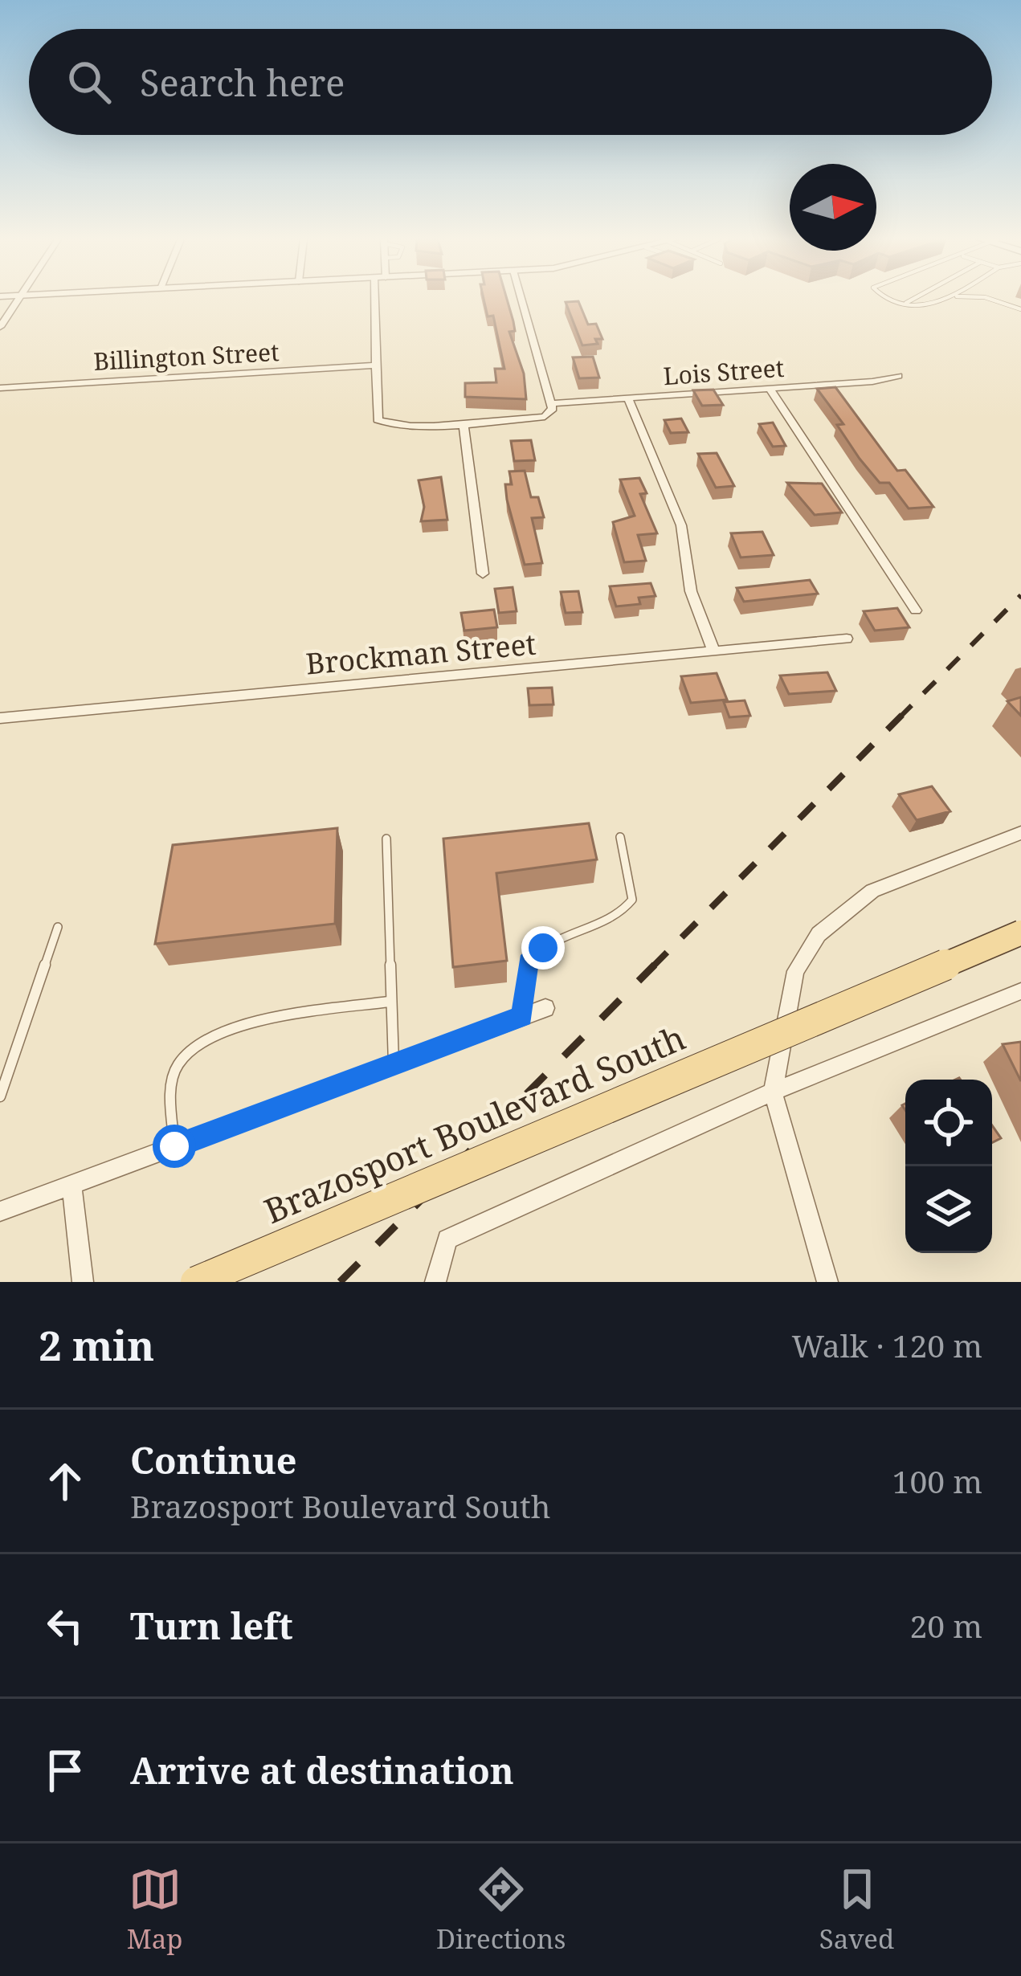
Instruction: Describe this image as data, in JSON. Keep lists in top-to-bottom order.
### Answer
{
  "streets": {
    "main road": ["Brazosport Boulevard South"],
    "street": ["Billington Street", "Lois Street", "Brockman Street"]
  },
  "north": "right",
  "page": {
    "search": "Search here",
    "heading": ["2 min", "Walk · 120 m"],
    "list": [
      ["Continue", "Brazosport Boulevard South", "100 m"],
      ["Turn left", "20 m"],
      "Arrive at destination"
    ],
    "nav": ["Map", "Directions", "Saved"]
  }
}
